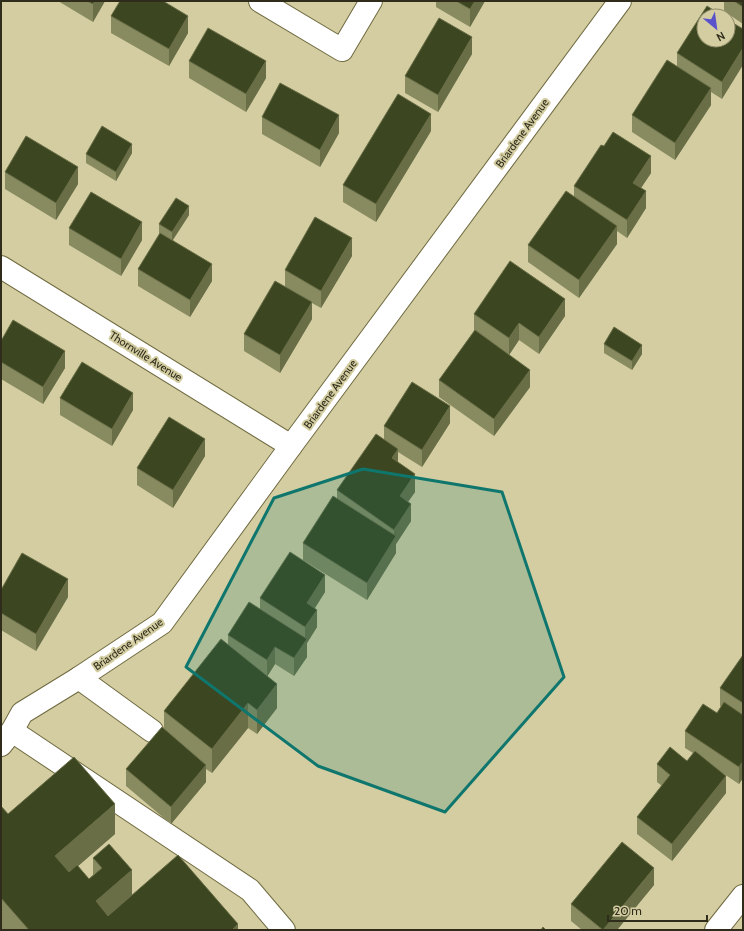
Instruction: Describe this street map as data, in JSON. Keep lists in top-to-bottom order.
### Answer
{
  "streets": {
    "street": ["Briardene Avenue", "Thornville Avenue"]
  },
  "crossings": [
    ["Briardene Avenue", "Thornville Avenue"]
  ],
  "scale_bar": "20 m",
  "north": "bottom right"
}
